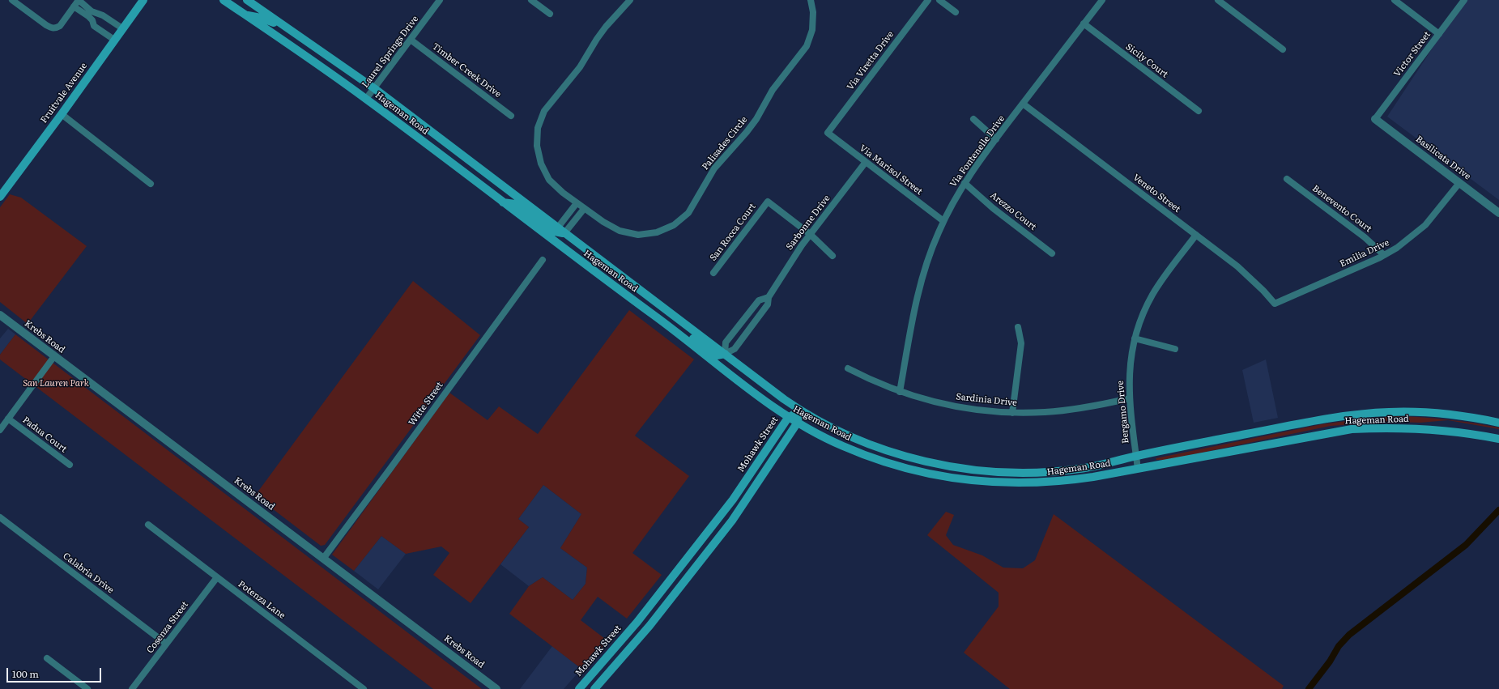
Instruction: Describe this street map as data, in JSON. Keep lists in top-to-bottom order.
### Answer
{
  "streets": {
    "main road": ["Fruitvale Avenue", "Hageman Road", "Mohawk Street"],
    "street": [
      "Laurel Springs Drive",
      "Victor Street",
      "Via Viretta Drive",
      "Sicily Court",
      "Timber Creek Drive",
      "Palisades Circle",
      "Via Fontenelle Drive",
      "Basilicata Drive",
      "Via Marisol Street",
      "Veneto Street",
      "Benevento Court",
      "Arezzo Court",
      "Sarbonne Drive",
      "San Rocca Court",
      "Emilia Drive",
      "Krebs Road",
      "Sardinia Drive",
      "Witte Street",
      "Bergamo Drive",
      "Padua Court",
      "Calabria Drive",
      "Potenza Lane",
      "Cosenza Street"
    ]
  },
  "crossings": [
    ["Laurel Springs Drive", "Timber Creek Drive"],
    ["Laurel Springs Drive", "Hageman Road"],
    ["Victor Street", "Basilicata Drive"],
    ["Via Viretta Drive", "Via Marisol Street"],
    ["Sicily Court", "Via Fontenelle Drive"],
    ["Hageman Road", "Sarbonne Drive"],
    ["Hageman Road", "Bergamo Drive"],
    ["Hageman Road", "Mohawk Street"],
    ["Via Fontenelle Drive", "Via Marisol Street"],
    ["Via Fontenelle Drive", "Veneto Street"],
    ["Via Fontenelle Drive", "Arezzo Court"],
    ["Via Fontenelle Drive", "Sardinia Drive"],
    ["Basilicata Drive", "Emilia Drive"],
    ["Via Marisol Street", "Sarbonne Drive"],
    ["Veneto Street", "Emilia Drive"],
    ["Veneto Street", "Bergamo Drive"],
    ["Benevento Court", "Emilia Drive"],
    ["Sarbonne Drive", "San Rocca Court"],
    ["Krebs Road", "Witte Street"],
    ["Sardinia Drive", "Bergamo Drive"],
    ["Calabria Drive", "Cosenza Street"],
    ["Potenza Lane", "Cosenza Street"]
  ],
  "parks": ["San Lauren Park"],
  "scale_bar": "100 m"
}
